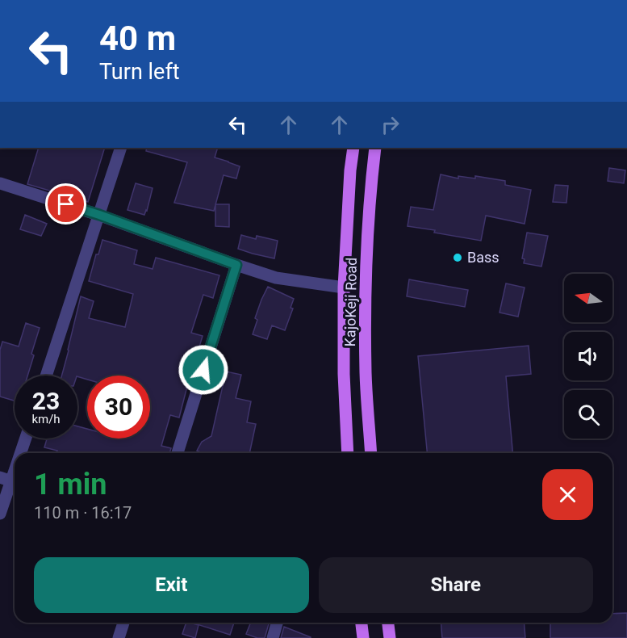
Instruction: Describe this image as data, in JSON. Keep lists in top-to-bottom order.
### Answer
{
  "streets": {
    "main road": ["KajoKeji Road"]
  },
  "places": ["Bass"],
  "north": "left",
  "page": {
    "turn": ["40 m", "Turn left"],
    "speed": "23 km/h",
    "limit": "30",
    "heading": ["1 min", "110 m · 16:17"],
    "buttons": ["Exit", "Share"]
  }
}
